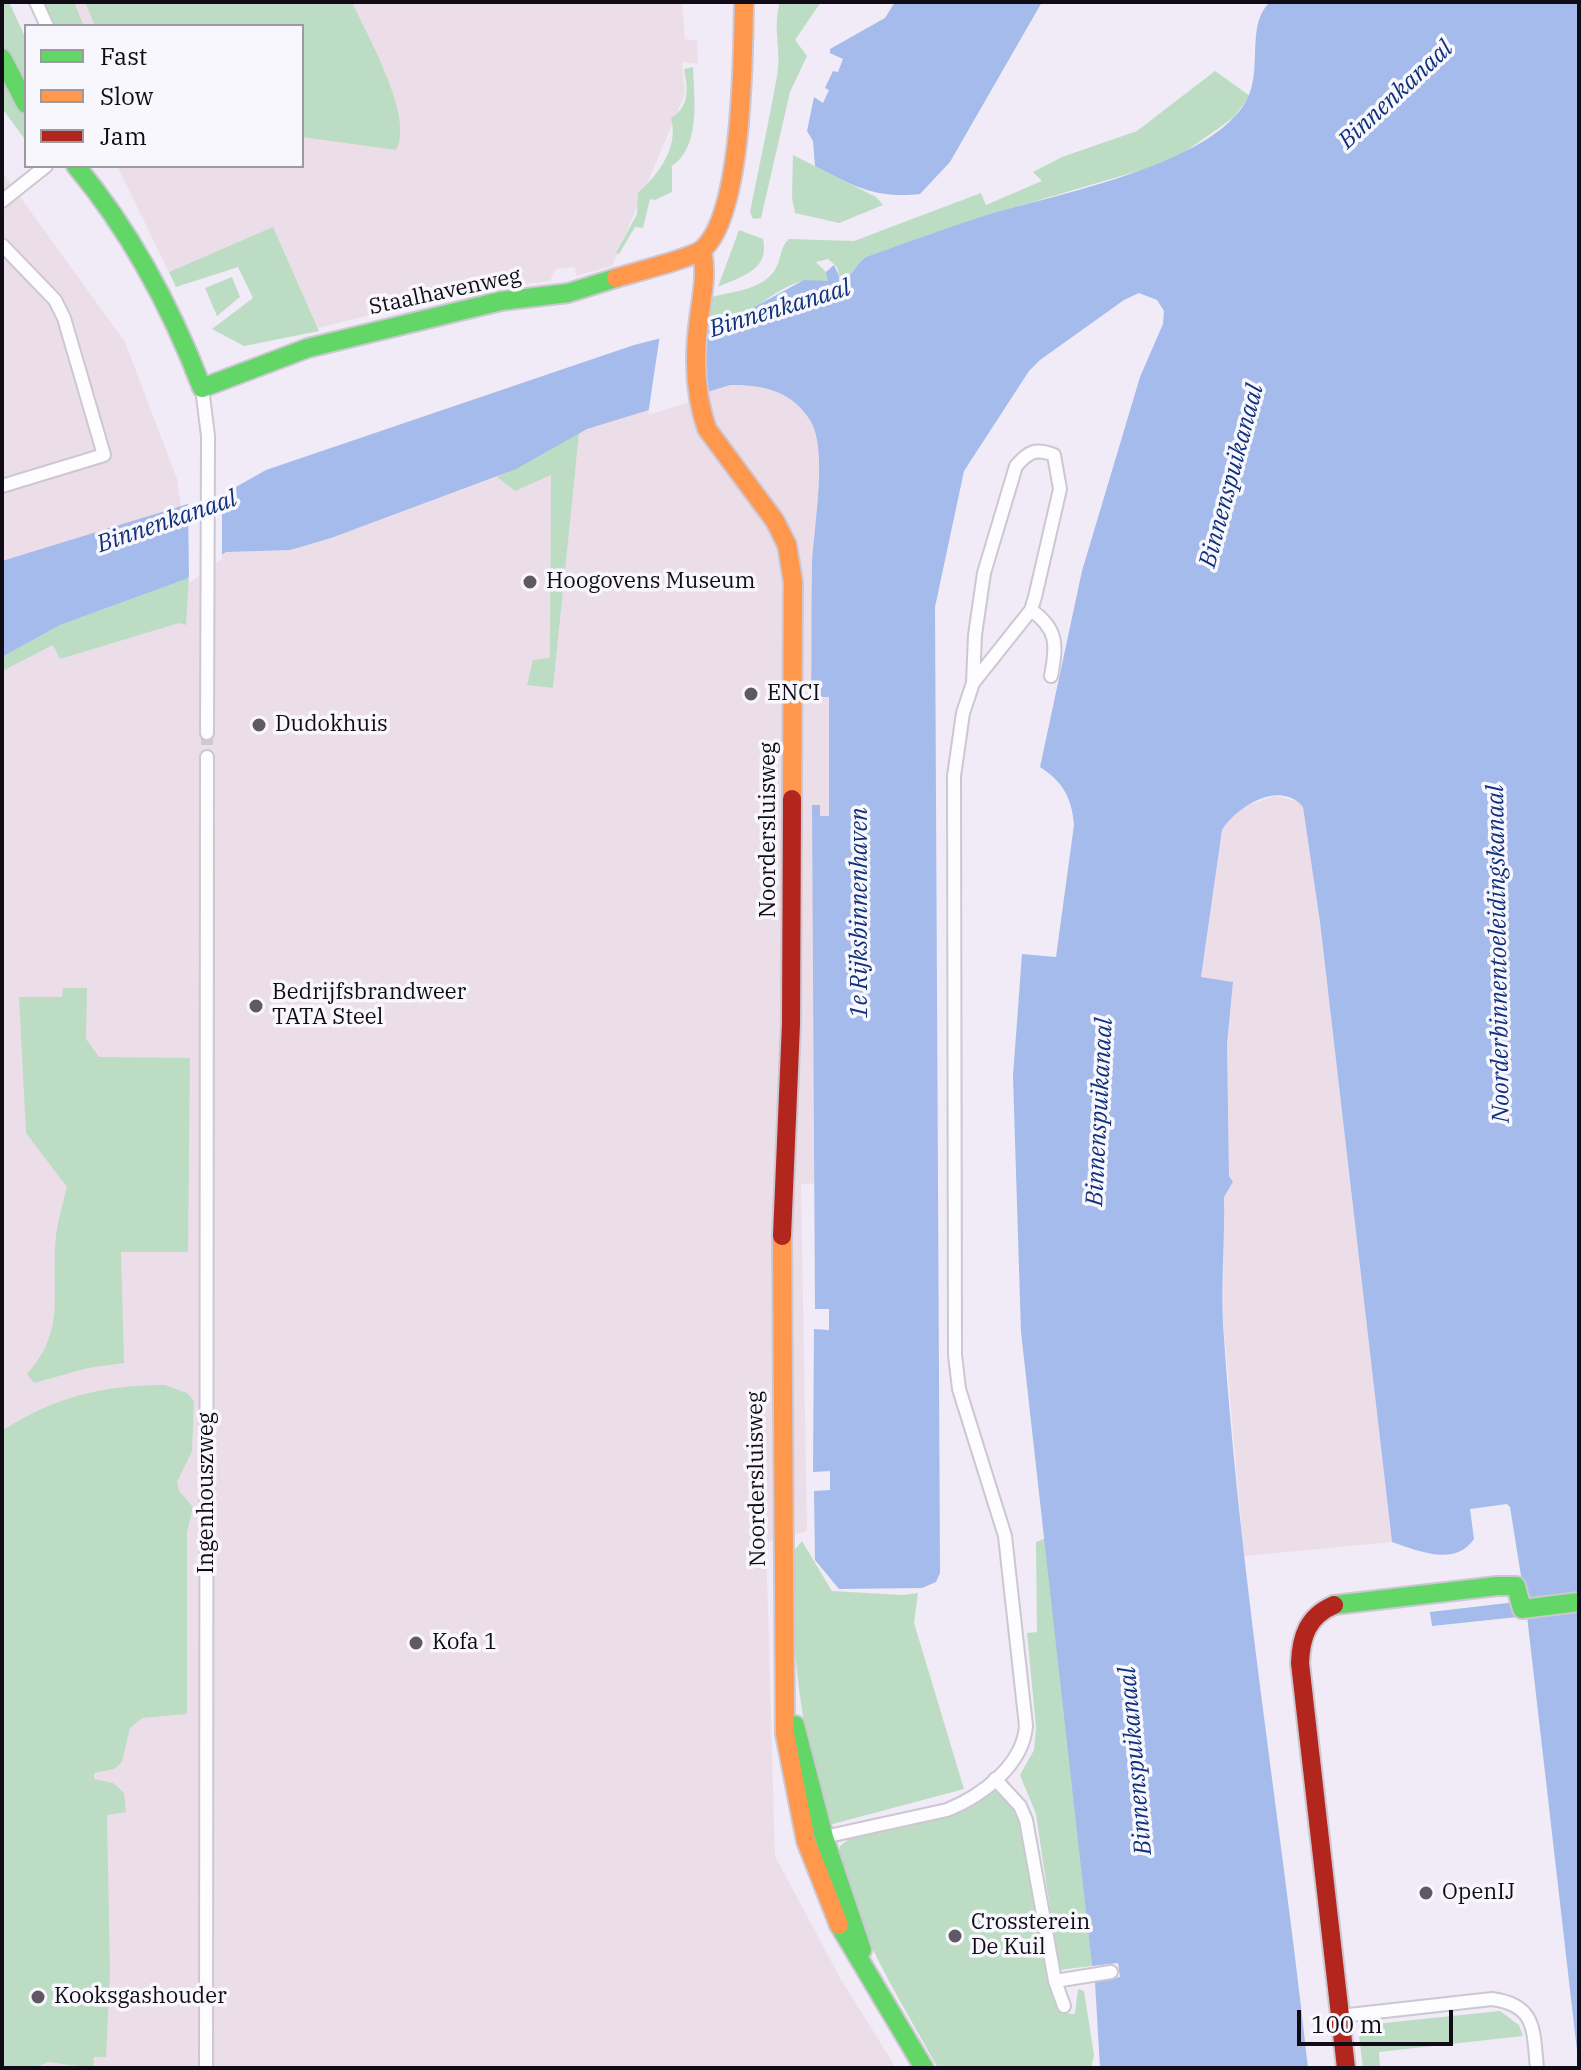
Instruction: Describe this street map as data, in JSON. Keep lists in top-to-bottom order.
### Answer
{
  "streets": {
    "street": ["Staalhavenweg", "Noordersluisweg", "Ingenhouszweg"]
  },
  "crossings": [
    ["Staalhavenweg", "Noordersluisweg"]
  ],
  "water": [
    "Binnenkanaal",
    "Binnenspuikanaal",
    "1e Rijksbinnenhaven",
    "Noorderbinnentoeleidingskanaal"
  ],
  "places": [
    "Hoogovens Museum",
    "ENCI",
    "Dudokhuis",
    "Bedrijfsbrandweer TATA Steel",
    "Kofa 1",
    "OpenIJ",
    "Crossterein De Kuil",
    "Kooksgashouder"
  ],
  "legend": ["Fast", "Slow", "Jam"],
  "scale_bar": "100 m"
}
